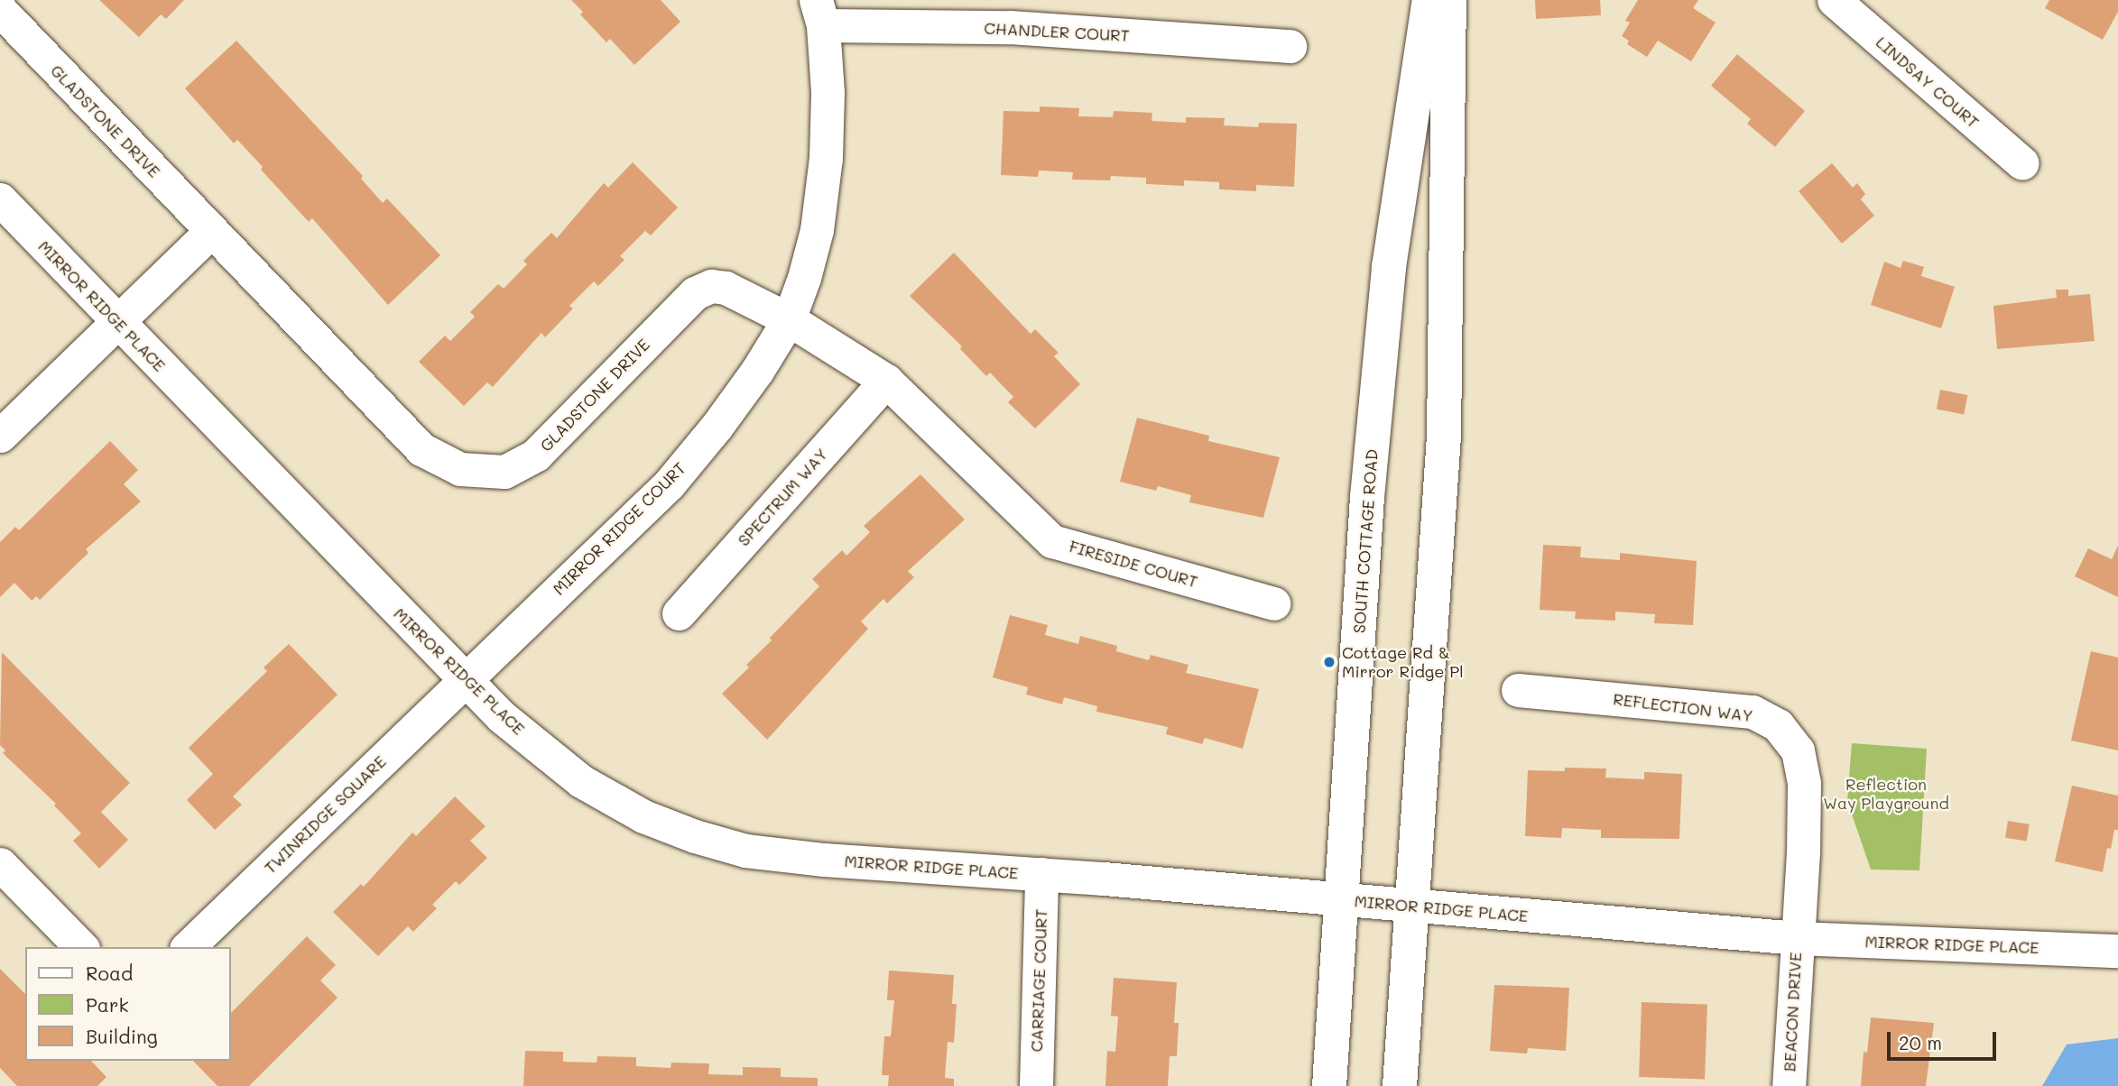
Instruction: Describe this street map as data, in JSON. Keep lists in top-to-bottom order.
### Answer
{
  "streets": {
    "street": [
      "CHANDLER COURT",
      "LINDSAY COURT",
      "GLADSTONE DRIVE",
      "MIRROR RIDGE PLACE",
      "SPECTRUM WAY",
      "MIRROR RIDGE COURT",
      "SOUTH COTTAGE ROAD",
      "FIRESIDE COURT",
      "REFLECTION WAY",
      "TWINRIDGE SQUARE",
      "CARRIAGE COURT",
      "BEACON DRIVE"
    ]
  },
  "crossings": [
    ["CHANDLER COURT", "MIRROR RIDGE COURT"],
    ["GLADSTONE DRIVE", "MIRROR RIDGE COURT"],
    ["MIRROR RIDGE PLACE", "MIRROR RIDGE COURT"],
    ["MIRROR RIDGE PLACE", "SOUTH COTTAGE ROAD"],
    ["MIRROR RIDGE PLACE", "REFLECTION WAY"],
    ["MIRROR RIDGE PLACE", "TWINRIDGE SQUARE"],
    ["MIRROR RIDGE PLACE", "CARRIAGE COURT"],
    ["MIRROR RIDGE PLACE", "BEACON DRIVE"],
    ["SPECTRUM WAY", "FIRESIDE COURT"],
    ["MIRROR RIDGE COURT", "TWINRIDGE SQUARE"],
    ["REFLECTION WAY", "BEACON DRIVE"]
  ],
  "parks": ["Reflection Way Playground"],
  "places": ["Cottage Rd & Mirror Ridge Pl"],
  "legend": ["Road", "Park", "Building"],
  "scale_bar": "20 m"
}
